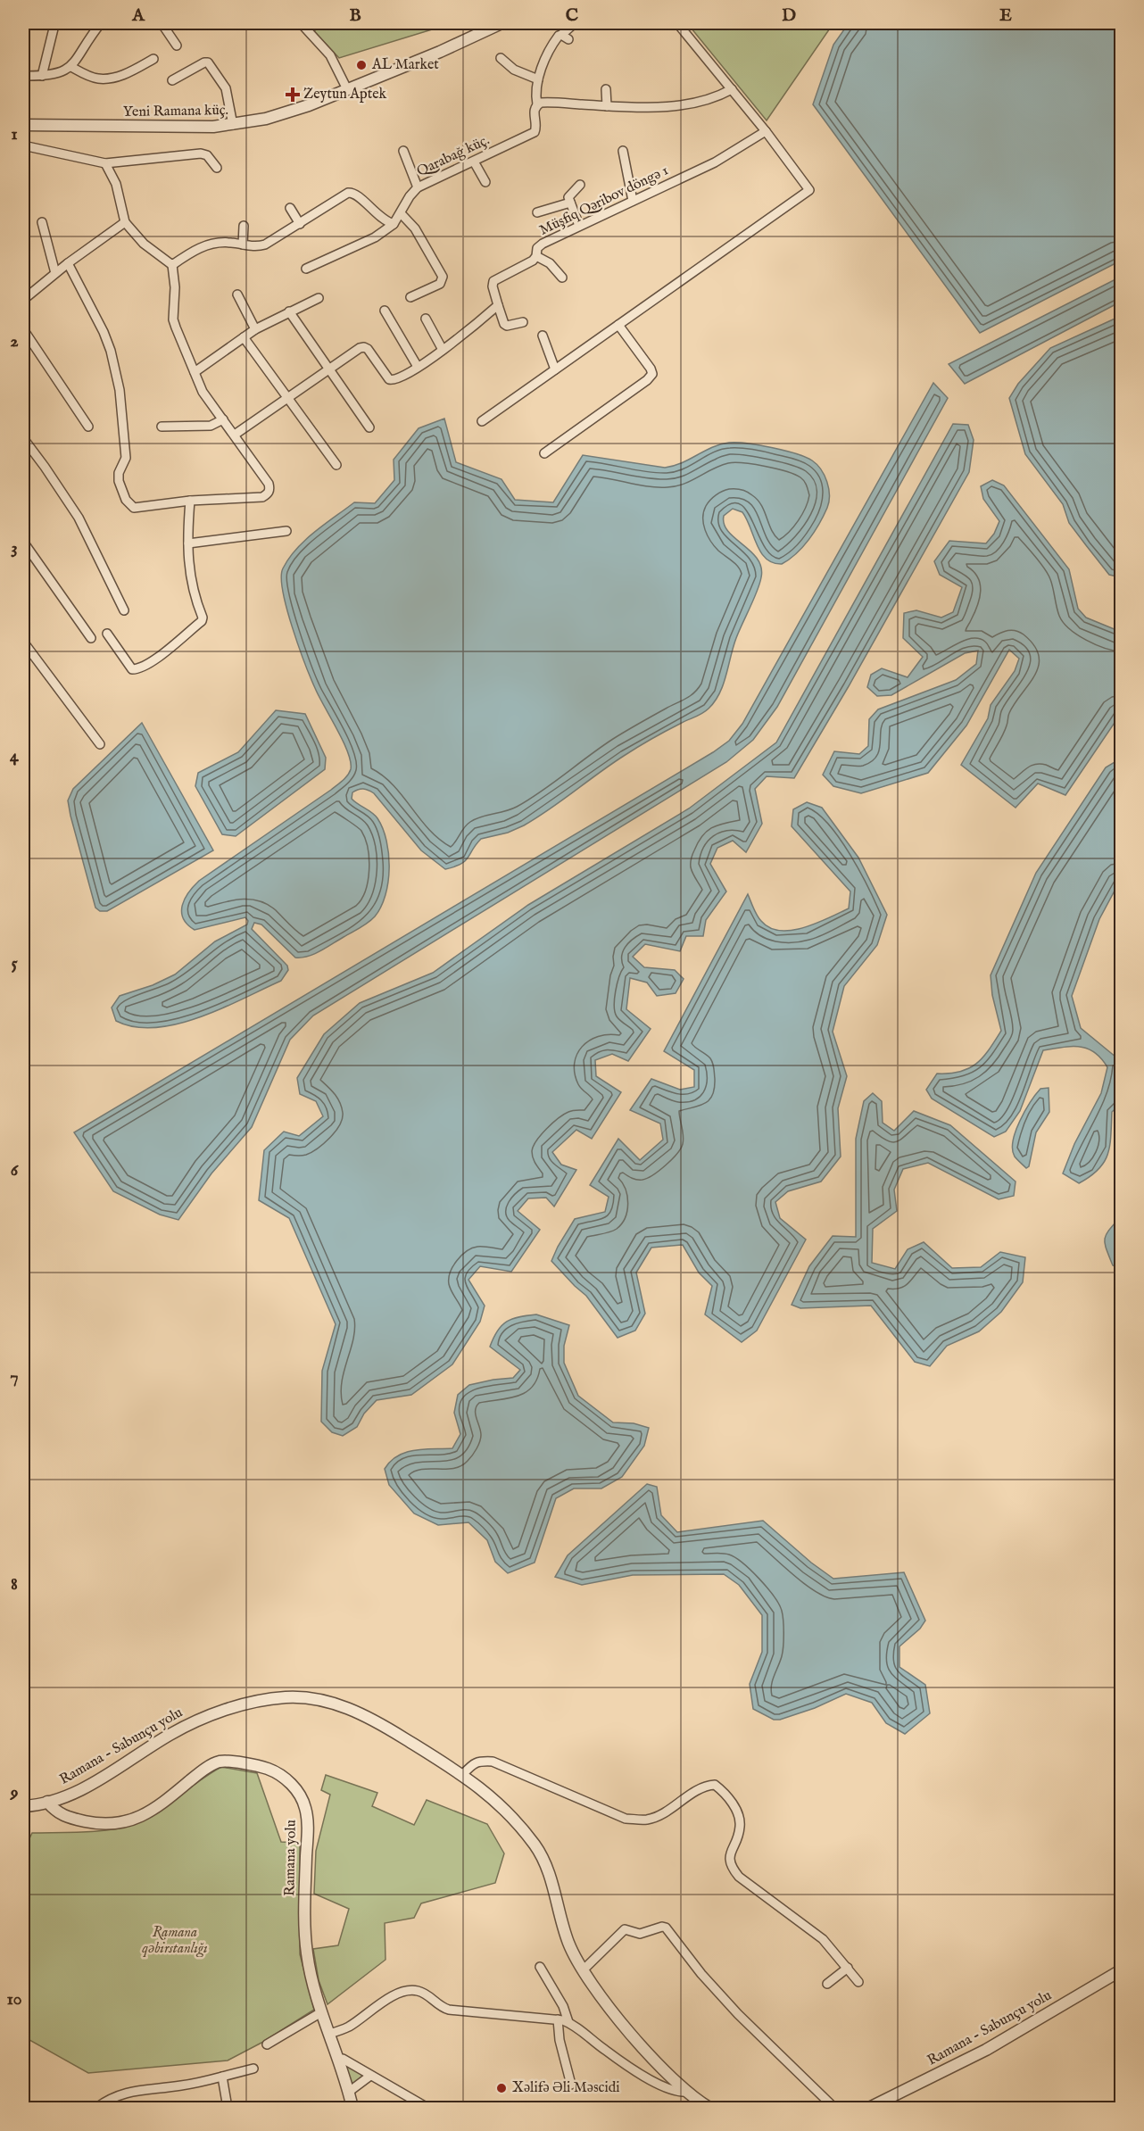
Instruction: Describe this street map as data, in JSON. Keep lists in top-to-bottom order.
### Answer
{
  "streets": {
    "street": [
      "Yeni Ramana küç.",
      "Qarabağ küç.",
      "Müşfiq Qəribov döngə 1",
      "Ramana - Sabunçu yolu",
      "Ramana yolu"
    ]
  },
  "crossings": [
    ["Ramana - Sabunçu yolu", "Ramana yolu"]
  ],
  "parks": ["Ramana qəbirstanlığı"],
  "places": {
    "other": ["AL Market", "Xəlifə Əli Məscidi"],
    "health": ["Zeytun Aptek"]
  },
  "grid": {
    "columns": [
      "A",
      "B",
      "C",
      "D",
      "E"
    ],
    "rows": [
      "1",
      "2",
      "3",
      "4",
      "5",
      "6",
      "7",
      "8",
      "9",
      "10"
    ]
  }
}
